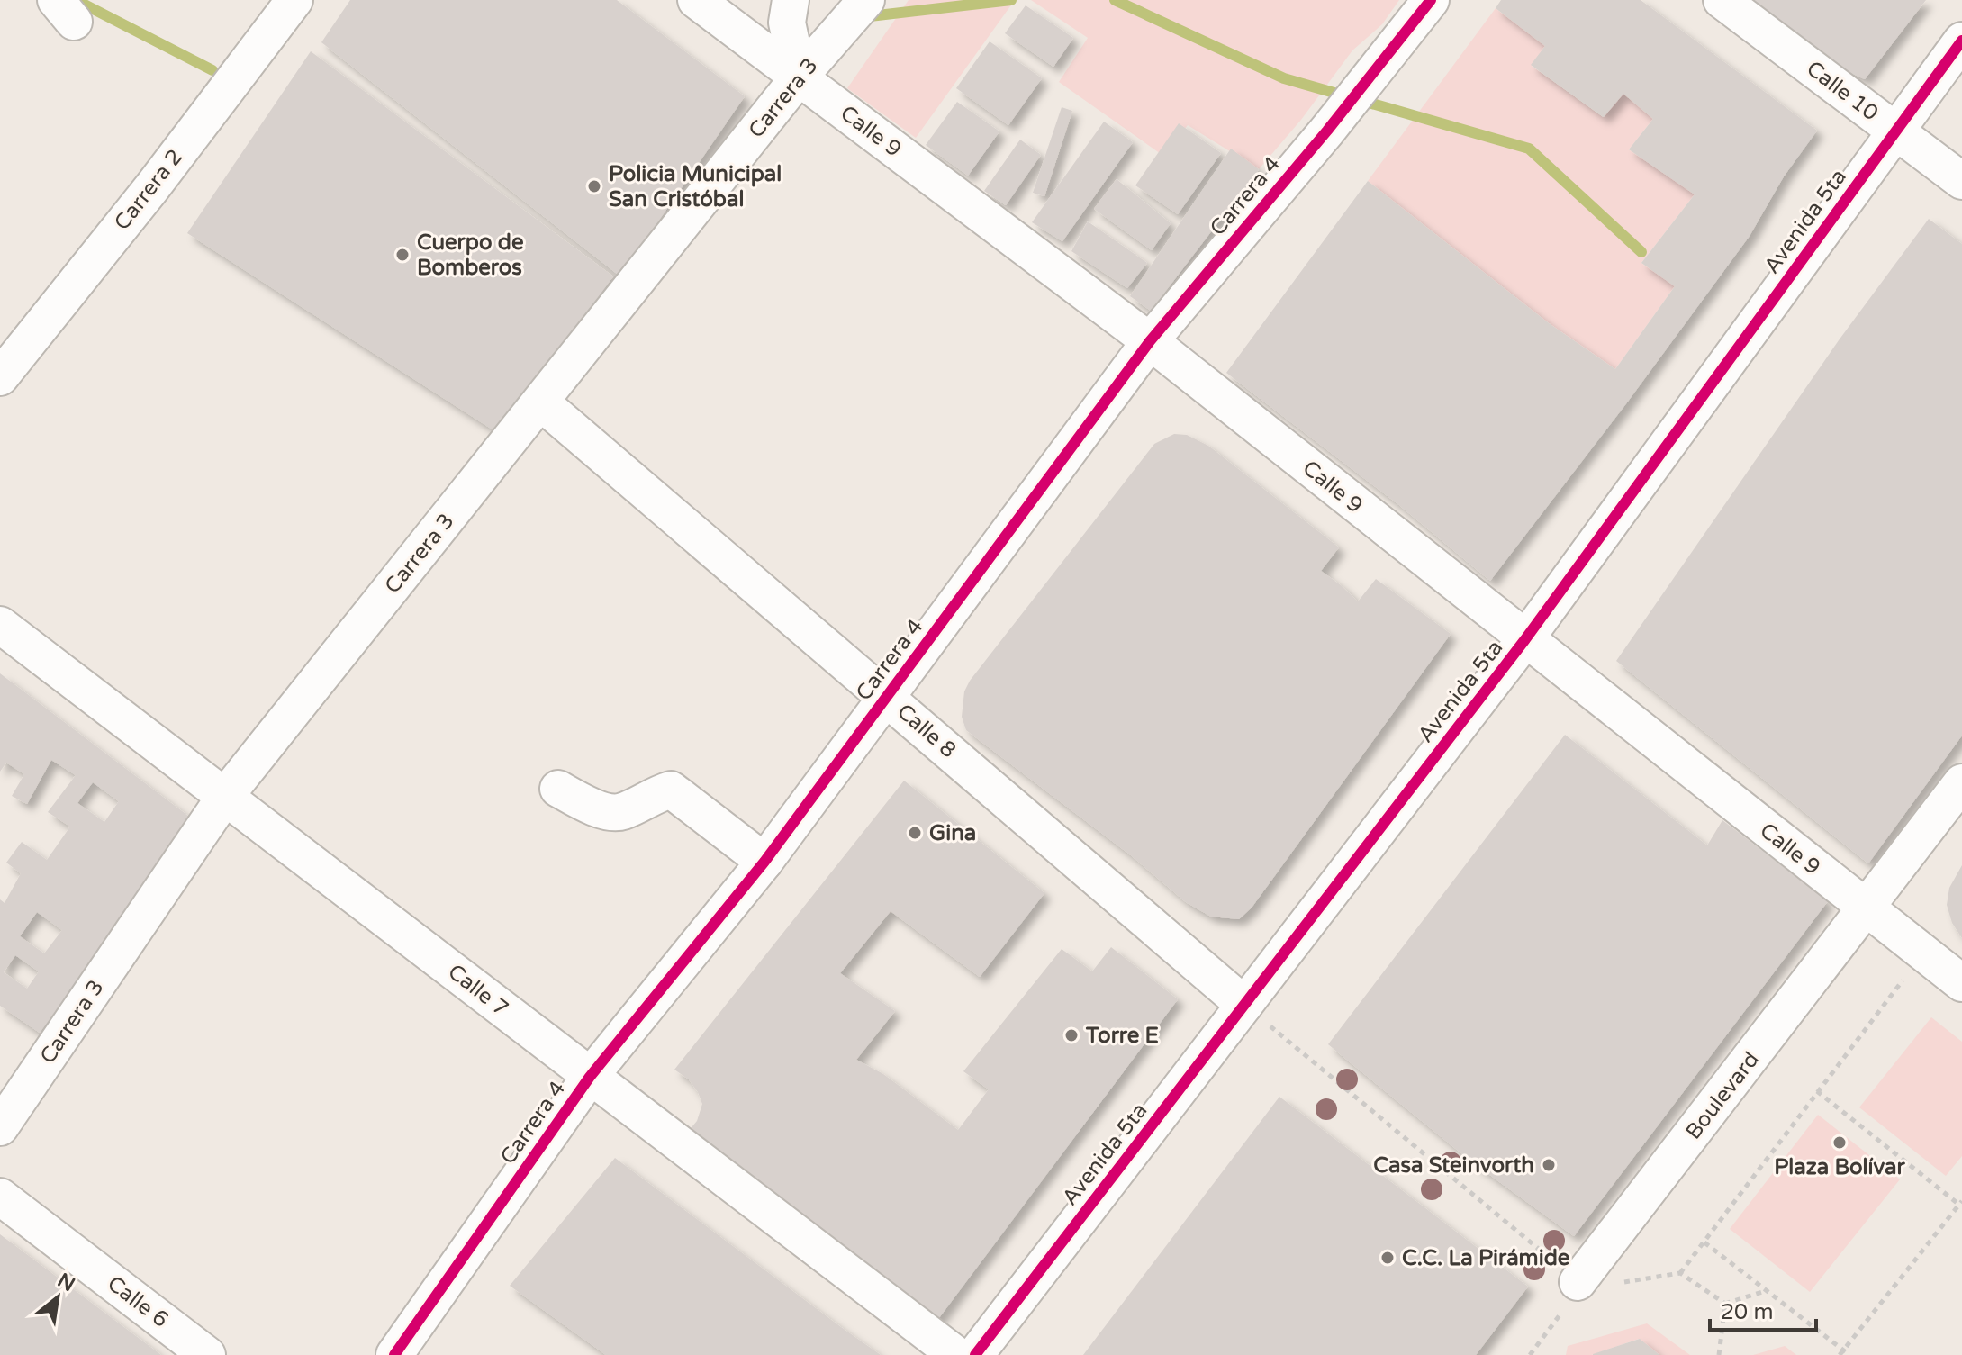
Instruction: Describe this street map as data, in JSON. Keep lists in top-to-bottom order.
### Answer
{
  "streets": {
    "street": [
      "Calle 10",
      "Carrera 3",
      "Calle 9",
      "Carrera 2",
      "Carrera 4",
      "Avenida 5ta",
      "Calle 8",
      "Calle 7",
      "Boulevard",
      "Calle 6"
    ]
  },
  "crossings": [
    ["Calle 10", "Avenida 5ta"],
    ["Carrera 3", "Calle 9"],
    ["Carrera 3", "Calle 8"],
    ["Carrera 3", "Calle 7"],
    ["Calle 9", "Carrera 4"],
    ["Calle 9", "Avenida 5ta"],
    ["Calle 9", "Boulevard"],
    ["Carrera 4", "Calle 8"],
    ["Carrera 4", "Calle 7"],
    ["Avenida 5ta", "Calle 8"]
  ],
  "places": [
    "Policia Municipal San Cristóbal",
    "Cuerpo de Bomberos",
    "Gina",
    "Torre E",
    "Plaza Bolívar",
    "Casa Steinvorth",
    "C.C. La Pirámide"
  ],
  "scale_bar": "20 m",
  "north": "top right"
}
